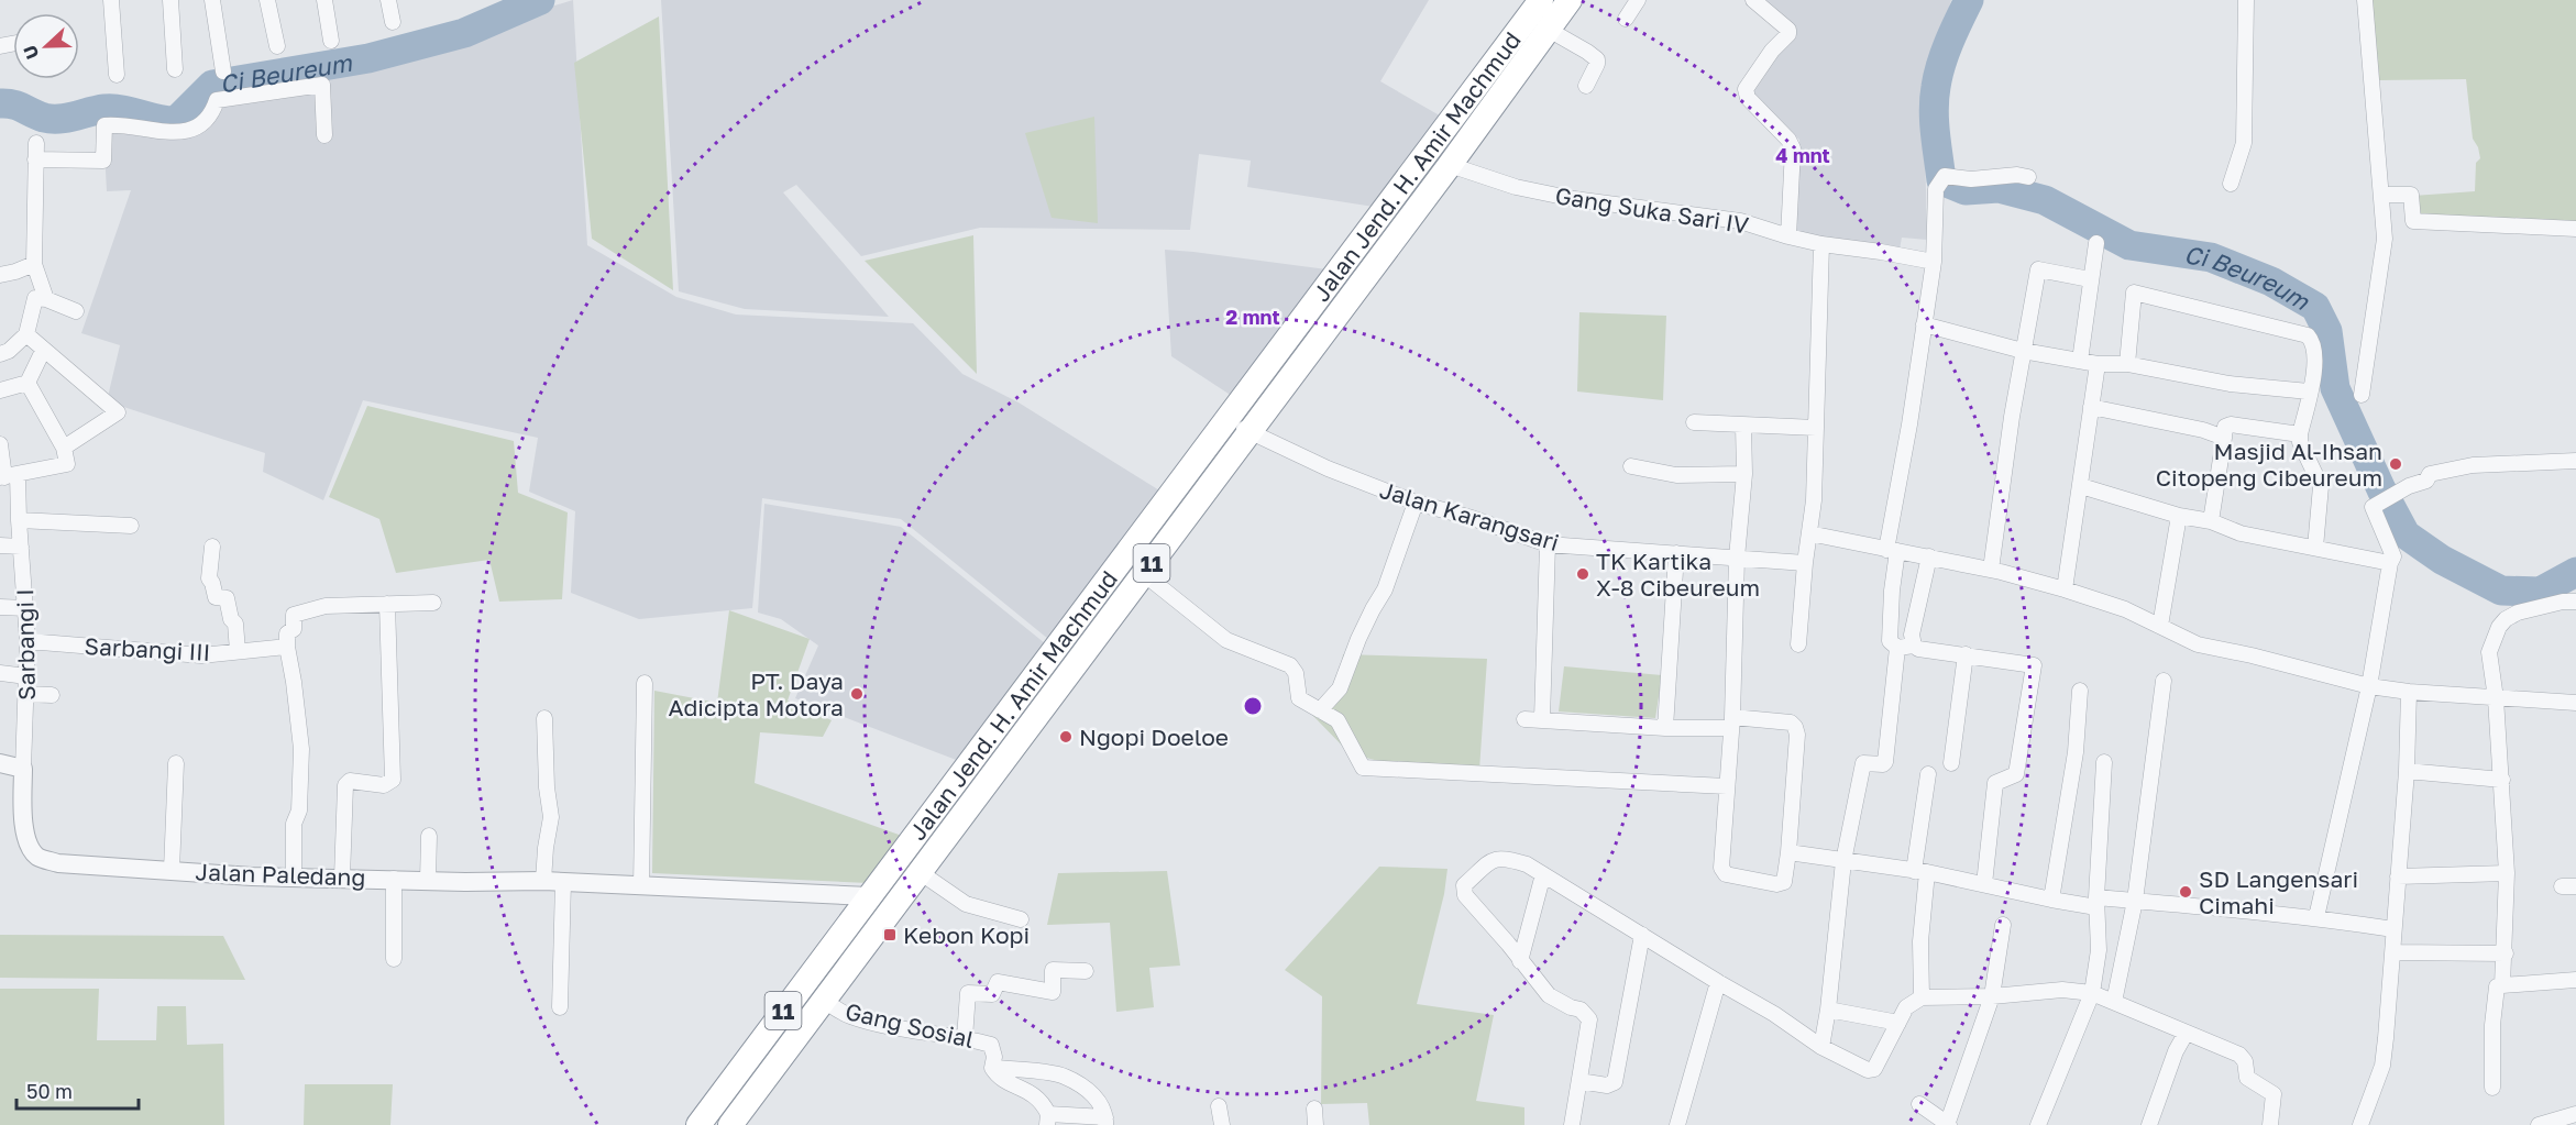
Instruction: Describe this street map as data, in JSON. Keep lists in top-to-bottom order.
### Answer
{
  "streets": {
    "highway": ["Jalan Jend. H. Amir Machmud", "11"],
    "street": [
      "Gang Suka Sari IV",
      "Jalan Karangsari",
      "Sarbangi I",
      "Sarbangi III",
      "Jalan Paledang",
      "Gang Sosial"
    ]
  },
  "crossings": [
    ["Jalan Jend. H. Amir Machmud", "Gang Suka Sari IV"],
    ["Jalan Jend. H. Amir Machmud", "Jalan Karangsari"],
    ["Jalan Jend. H. Amir Machmud", "Jalan Paledang"],
    ["Jalan Jend. H. Amir Machmud", "Gang Sosial"],
    ["Sarbangi I", "Sarbangi III"],
    ["Sarbangi I", "Jalan Paledang"]
  ],
  "water": ["Ci Beureum"],
  "places": {
    "other": [
      "Masjid Al-Ihsan Citopeng Cibeureum",
      "TK Kartika X-8 Cibeureum",
      "PT. Daya Adicipta Motora",
      "Ngopi Doeloe",
      "SD Langensari Cimahi"
    ],
    "transit": ["Kebon Kopi"]
  },
  "scale_bar": "50 m",
  "north": "left",
  "rings": ["4 mnt", "2 mnt"]
}
